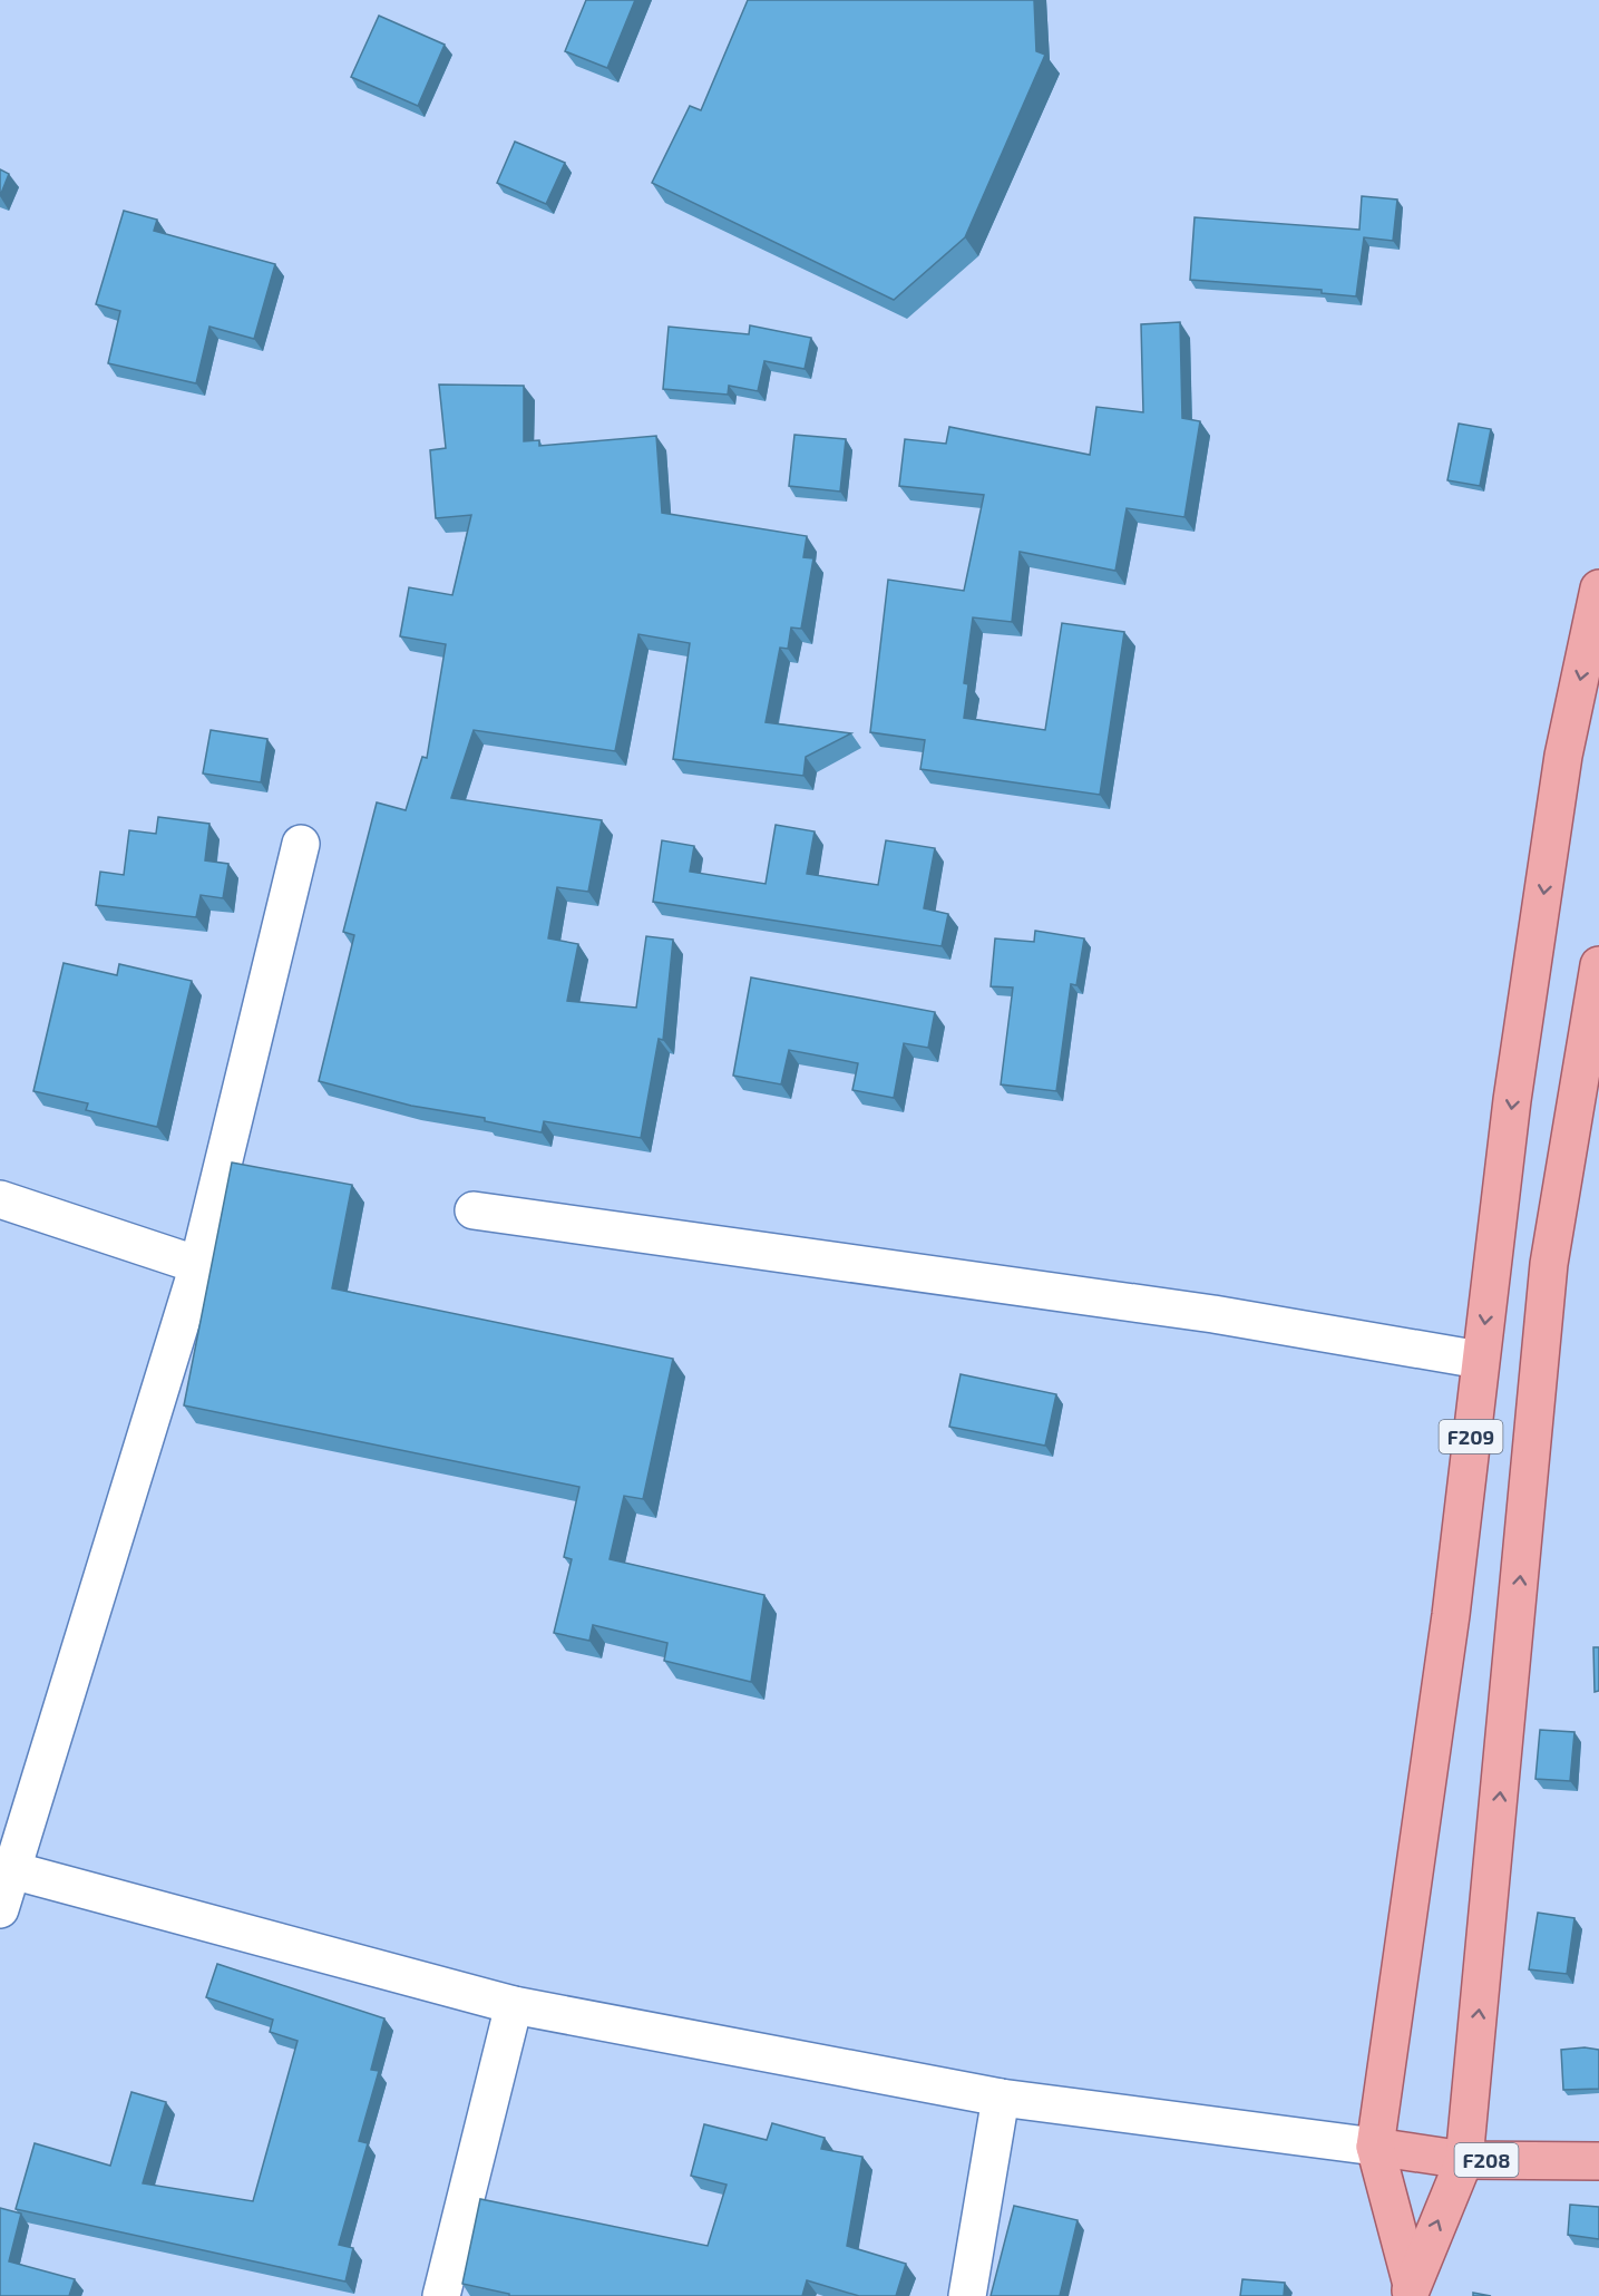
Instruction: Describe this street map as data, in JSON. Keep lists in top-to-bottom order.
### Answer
{
  "streets": {
    "main road": ["F209", "F208"]
  },
  "crossings": [
    ["F209", "F208"]
  ]
}
